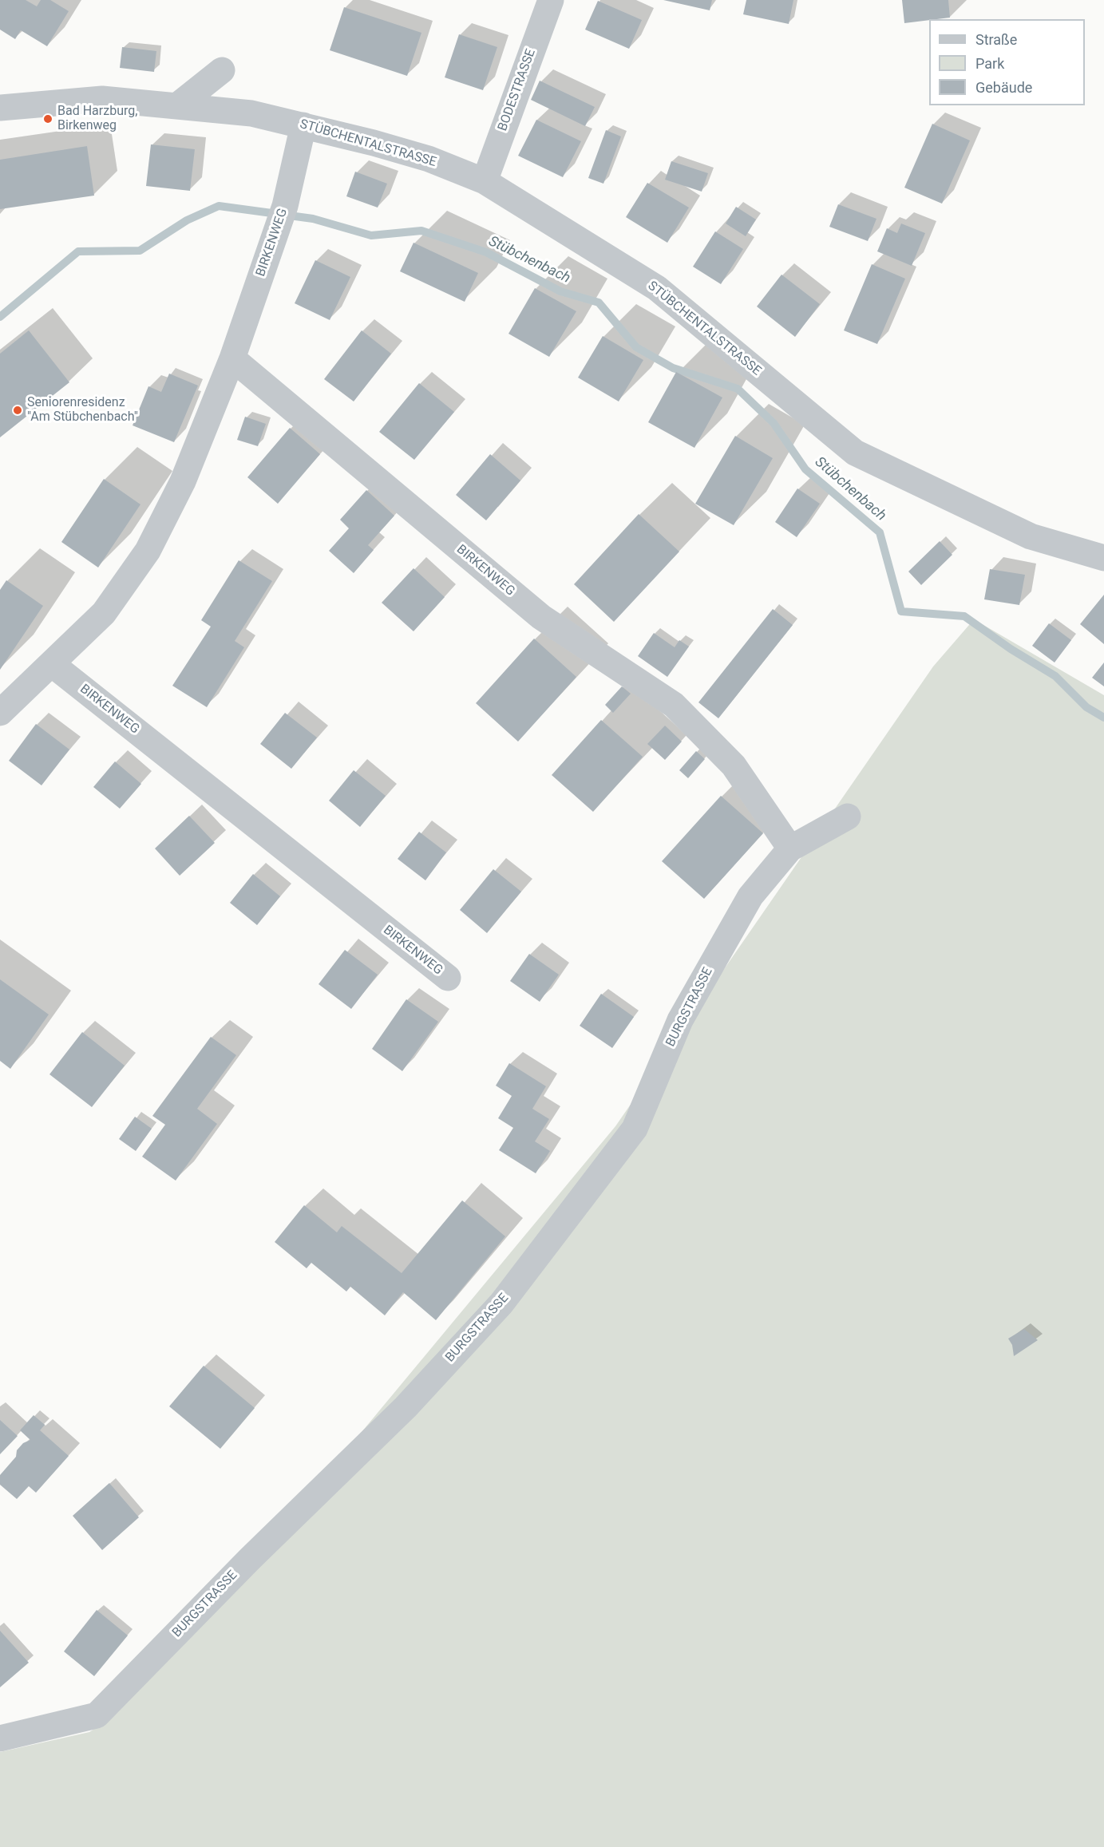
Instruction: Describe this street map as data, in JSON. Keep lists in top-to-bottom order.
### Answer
{
  "streets": {
    "street": [
      "BODESTRASSE",
      "STÜBCHENTALSTRASSE",
      "BIRKENWEG",
      "BURGSTRASSE"
    ]
  },
  "crossings": [
    ["BODESTRASSE", "STÜBCHENTALSTRASSE"],
    ["STÜBCHENTALSTRASSE", "BIRKENWEG"],
    ["BIRKENWEG", "BURGSTRASSE"]
  ],
  "water": ["Stübchenbach"],
  "places": ["Bad Harzburg, Birkenweg", "Seniorenresidenz \"Am Stübchenbach\""],
  "legend": ["Straße", "Park", "Gebäude"]
}
